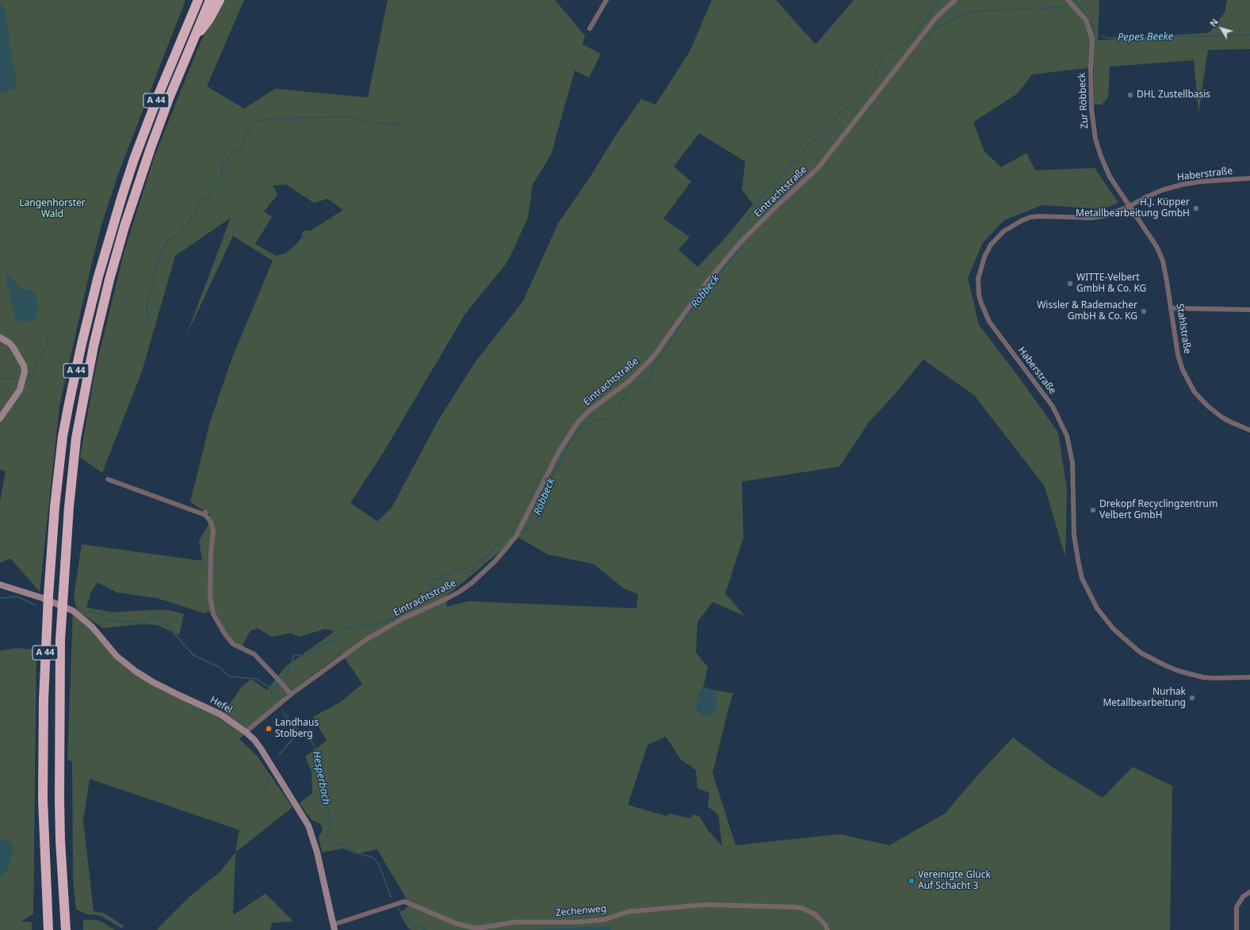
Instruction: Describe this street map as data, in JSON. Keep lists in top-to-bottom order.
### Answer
{
  "streets": {
    "highway": ["A 44"],
    "main road": ["Hefel"],
    "street": [
      "Zur Röbbeck",
      "Haberstraße",
      "Eintrachtstraße",
      "Stahlstraße",
      "Zechenweg"
    ]
  },
  "crossings": [
    ["Zur Röbbeck", "Haberstraße"],
    ["Zur Röbbeck", "Stahlstraße"],
    ["Haberstraße", "Stahlstraße"],
    ["Eintrachtstraße", "Hefel"],
    ["Hefel", "Zechenweg"]
  ],
  "water": ["Pepes Beeke", "Röbbeck", "Hesperbach"],
  "parks": ["Langenhorster Wald"],
  "places": [
    "DHL Zustellbasis",
    "H.J. Küpper Metallbearbeitung GmbH",
    "WITTE-Velbert GmbH & Co. KG",
    "Wissler & Rademacher GmbH & Co. KG",
    "Drekopf Recyclingzentrum Velbert GmbH",
    "Nurhak Metallbearbeitung",
    "Landhaus Stolberg",
    "Vereinigte Glück Auf Schacht 3"
  ],
  "north": "top left"
}
